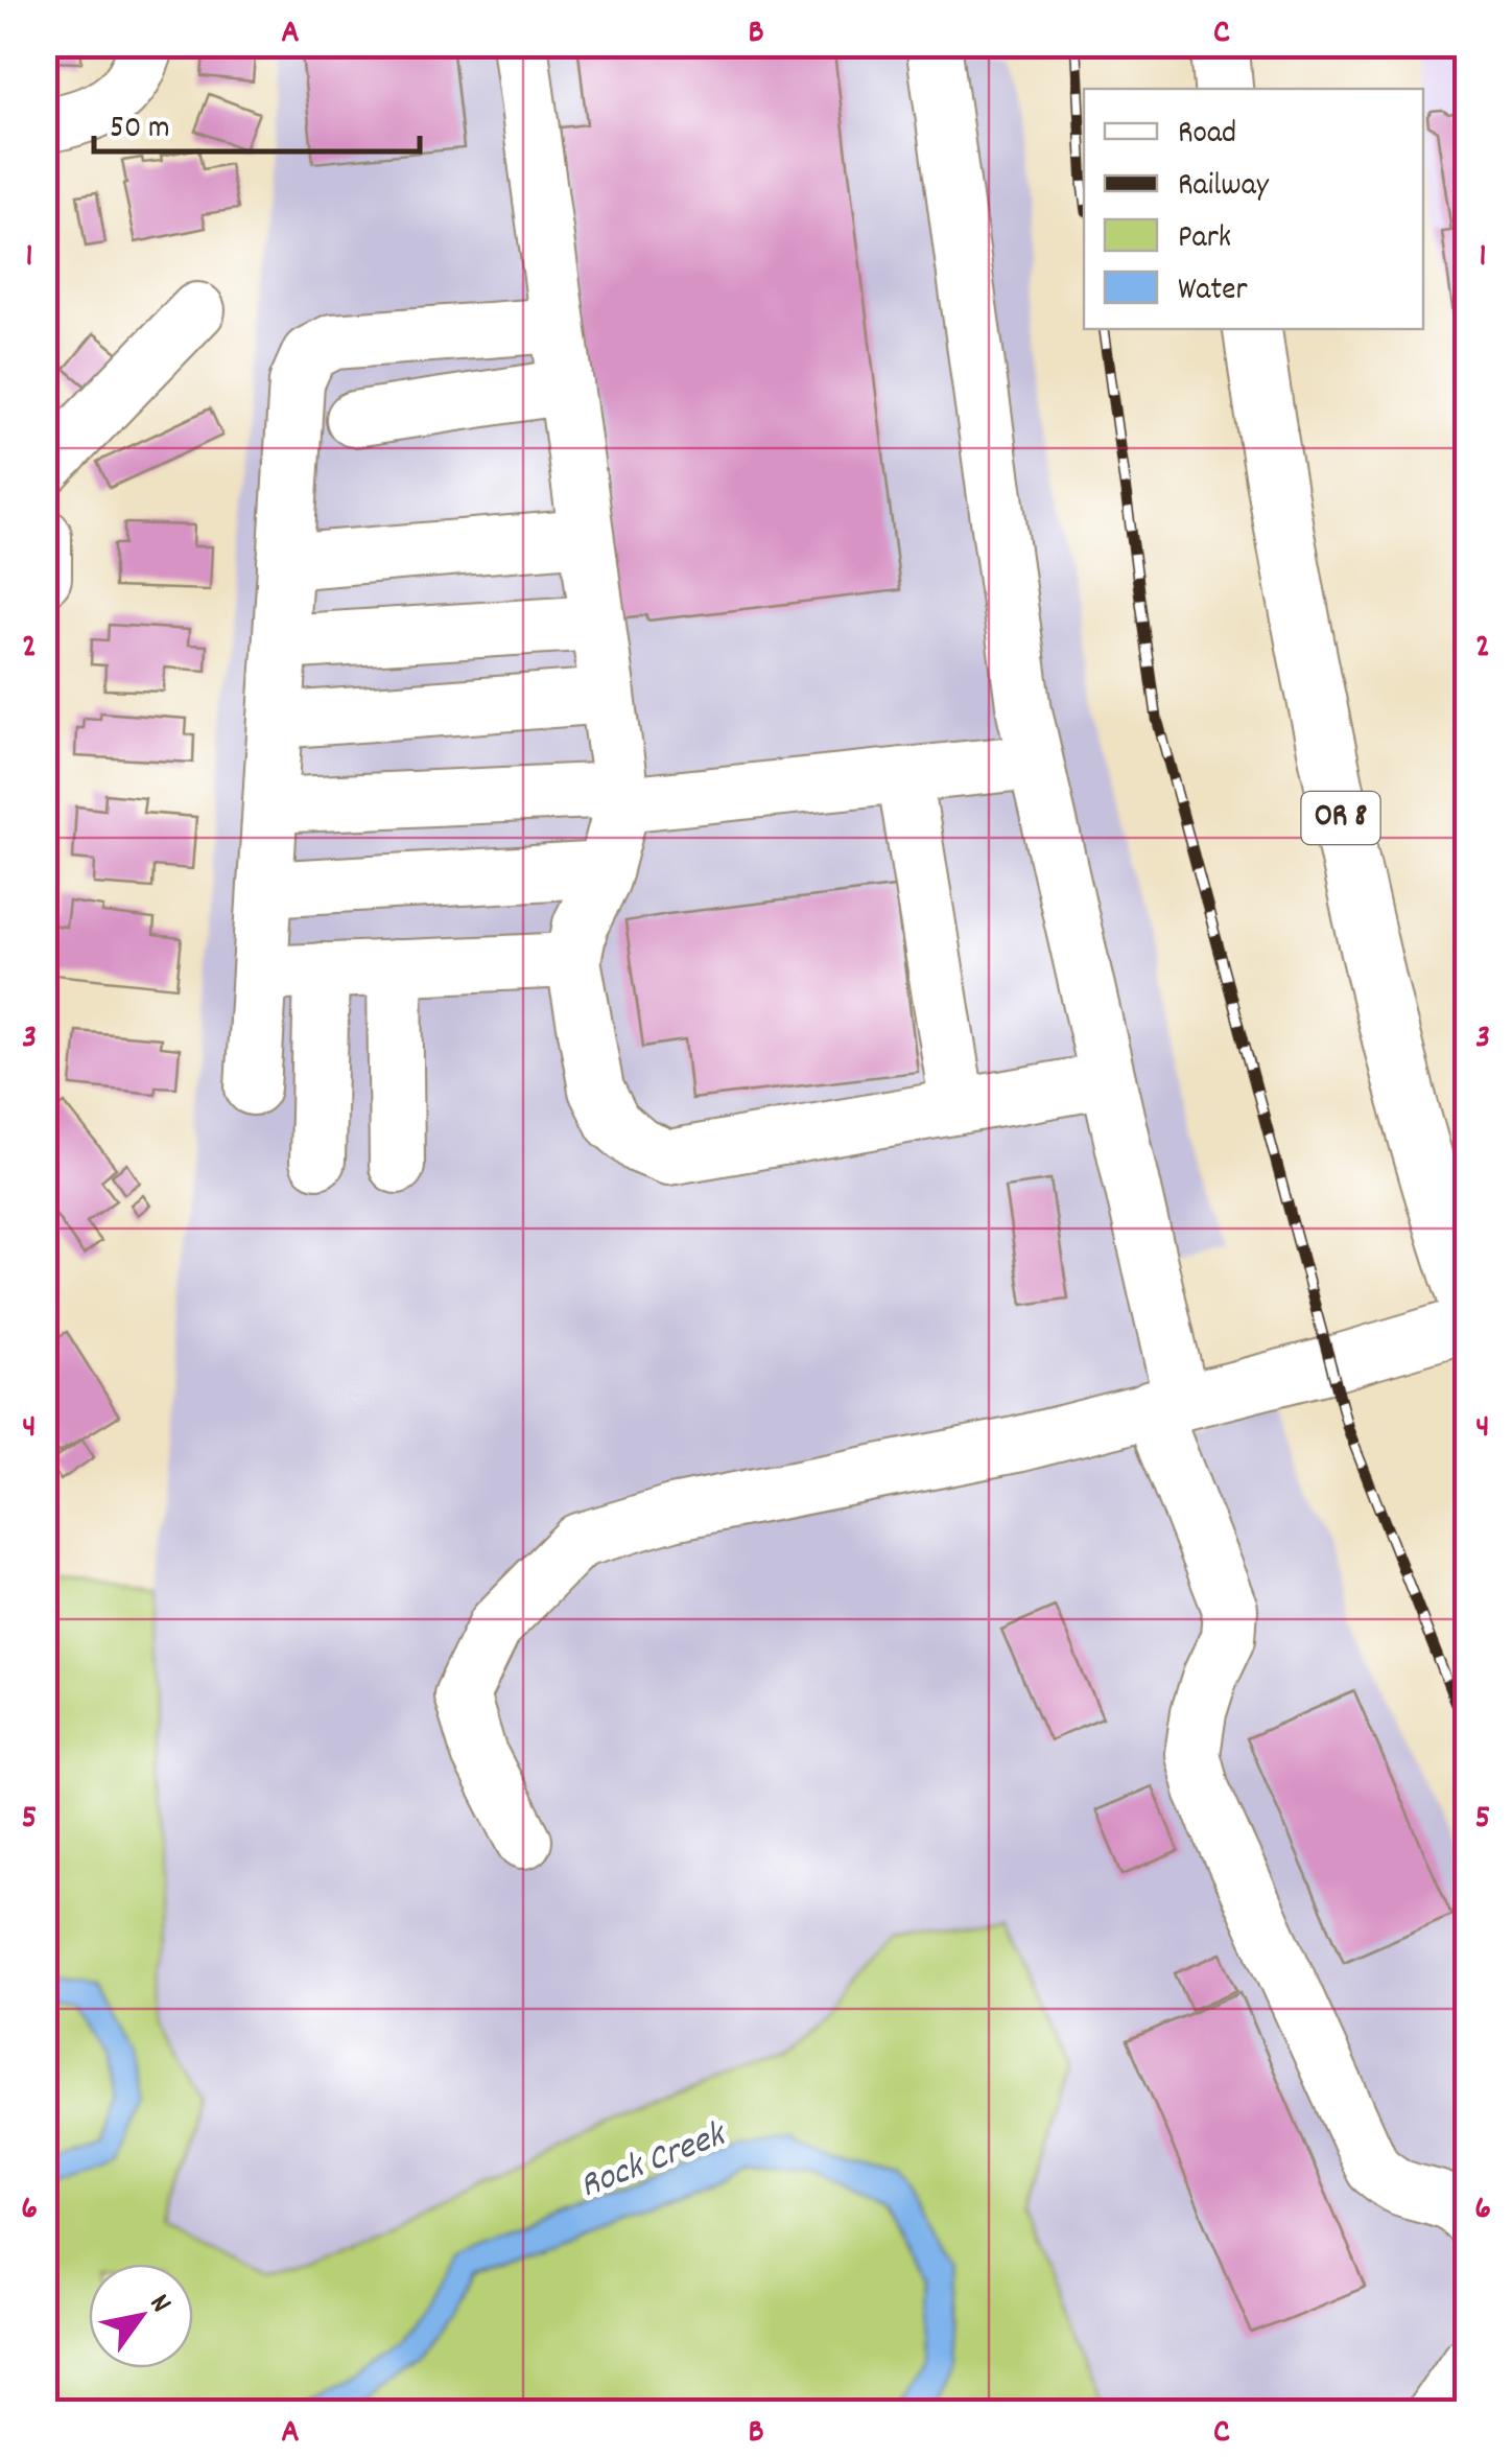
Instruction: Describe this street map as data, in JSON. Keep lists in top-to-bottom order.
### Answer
{
  "streets": {
    "main road": ["OR 8"]
  },
  "water": ["Rock Creek"],
  "legend": [
    "Road",
    "Railway",
    "Park",
    "Water"
  ],
  "scale_bar": "50 m",
  "north": "top right",
  "grid": {
    "columns": ["A", "B", "C"],
    "rows": [
      "1",
      "2",
      "3",
      "4",
      "5",
      "6"
    ]
  }
}
